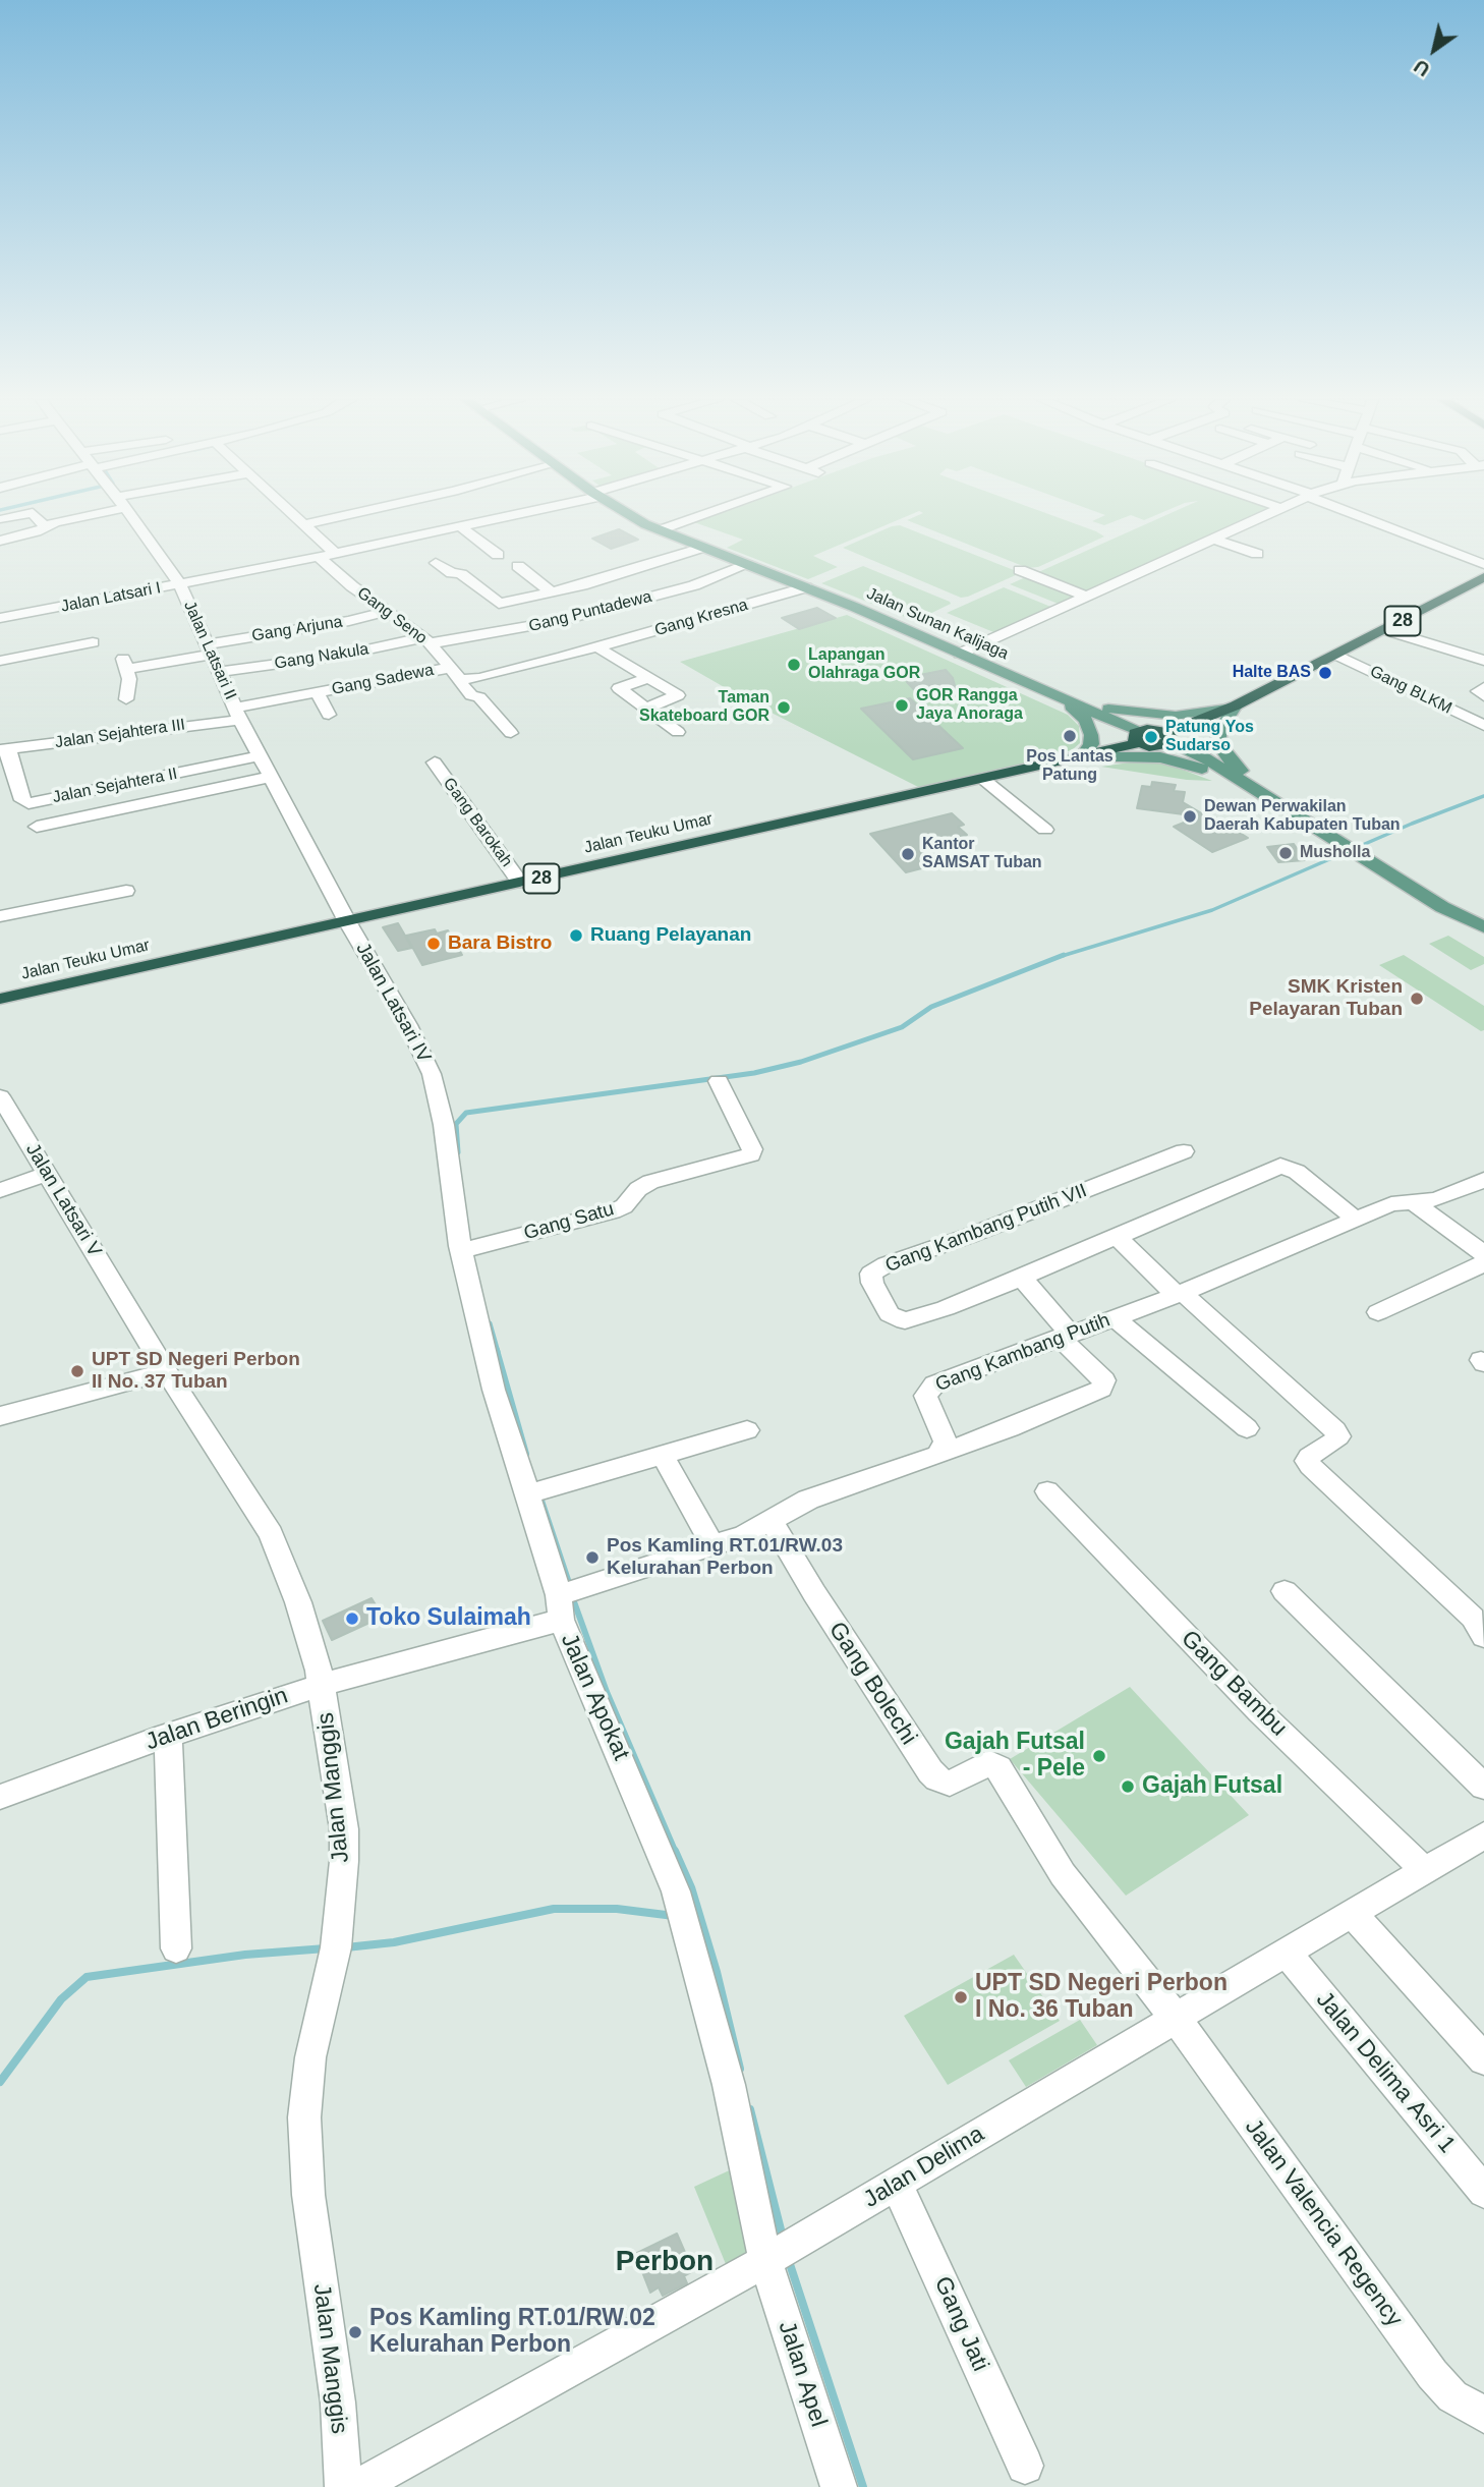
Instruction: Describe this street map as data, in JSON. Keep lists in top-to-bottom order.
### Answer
{
  "streets": {
    "highway": ["28", "Jalan Teuku Umar"],
    "main road": ["Jalan Sunan Kalijaga"],
    "street": [
      "Jalan Latsari I",
      "Gang Puntadewa",
      "Gang Seno",
      "Gang Kresna",
      "Gang Arjuna",
      "Jalan Latsari II",
      "Gang Nakula",
      "Gang Sadewa",
      "Gang BLKM",
      "Jalan Sejahtera III",
      "Jalan Sejahtera II",
      "Gang Barokah",
      "Jalan Latsari IV",
      "Jalan Latsari V",
      "Gang Satu",
      "Gang Kambang Putih VII",
      "Gang Kambang Putih",
      "Gang Bolechi",
      "Gang Bambu",
      "Jalan Apokat",
      "Jalan Beringin",
      "Jalan Manggis",
      "Jalan Delima Asri 1",
      "Jalan Delima",
      "Jalan Valencia Regency",
      "Gang Jati",
      "Jalan Apel"
    ]
  },
  "crossings": [
    ["Jalan Latsari I", "Gang Seno"],
    ["Jalan Latsari I", "Jalan Latsari II"],
    ["Gang Puntadewa", "Gang Seno"],
    ["Gang Puntadewa", "Jalan Sunan Kalijaga"],
    ["Gang Puntadewa", "Gang Nakula"],
    ["Gang Seno", "Gang Kresna"],
    ["Gang Seno", "Gang Arjuna"],
    ["Gang Seno", "Gang Nakula"],
    ["Gang Seno", "Gang Sadewa"],
    ["Gang Kresna", "Jalan Sunan Kalijaga"],
    ["28", "Jalan Sunan Kalijaga"],
    ["28", "Gang BLKM"],
    ["28", "Jalan Teuku Umar"],
    ["Jalan Sunan Kalijaga", "Jalan Teuku Umar"],
    ["Gang Arjuna", "Jalan Latsari II"],
    ["Jalan Latsari II", "Gang Nakula"],
    ["Jalan Latsari II", "Gang Sadewa"],
    ["Jalan Latsari II", "Jalan Sejahtera III"],
    ["Jalan Latsari II", "Jalan Sejahtera II"],
    ["Jalan Latsari II", "Jalan Teuku Umar"],
    ["Jalan Latsari II", "Jalan Latsari IV"],
    ["Gang Sadewa", "Jalan Sejahtera III"],
    ["Jalan Sejahtera III", "Jalan Sejahtera II"],
    ["Gang Barokah", "Jalan Teuku Umar"],
    ["Jalan Teuku Umar", "Jalan Latsari IV"],
    ["Jalan Latsari IV", "Jalan Apokat"],
    ["Jalan Latsari V", "Jalan Manggis"],
    ["Gang Satu", "Jalan Apokat"],
    ["Gang Bolechi", "Jalan Delima"],
    ["Gang Bolechi", "Jalan Valencia Regency"],
    ["Gang Bambu", "Jalan Delima"],
    ["Jalan Apokat", "Jalan Beringin"],
    ["Jalan Apokat", "Jalan Delima"],
    ["Jalan Apokat", "Jalan Apel"],
    ["Jalan Beringin", "Jalan Manggis"],
    ["Jalan Delima Asri 1", "Jalan Delima"],
    ["Jalan Delima", "Jalan Valencia Regency"],
    ["Jalan Delima", "Gang Jati"],
    ["Jalan Delima", "Jalan Apel"]
  ],
  "districts": ["Perbon"],
  "places": [
    "Lapangan Olahraga GOR",
    "Halte BAS",
    "GOR Rangga Jaya Anoraga",
    "Taman Skateboard GOR",
    "Pos Lantas Patung",
    "Patung Yos Sudarso",
    "Dewan Perwakilan Daerah Kabupaten Tuban",
    "Musholla",
    "Kantor SAMSAT Tuban",
    "Ruang Pelayanan",
    "Bara Bistro",
    "SMK Kristen Pelayaran Tuban",
    "UPT SD Negeri Perbon II No. 37 Tuban",
    "Pos Kamling RT.01/RW.03 Kelurahan Perbon",
    "Toko Sulaimah",
    "Gajah Futsal - Pele",
    "Gajah Futsal",
    "UPT SD Negeri Perbon I No. 36 Tuban",
    "Pos Kamling RT.01/RW.02 Kelurahan Perbon"
  ],
  "north": "bottom left"
}
